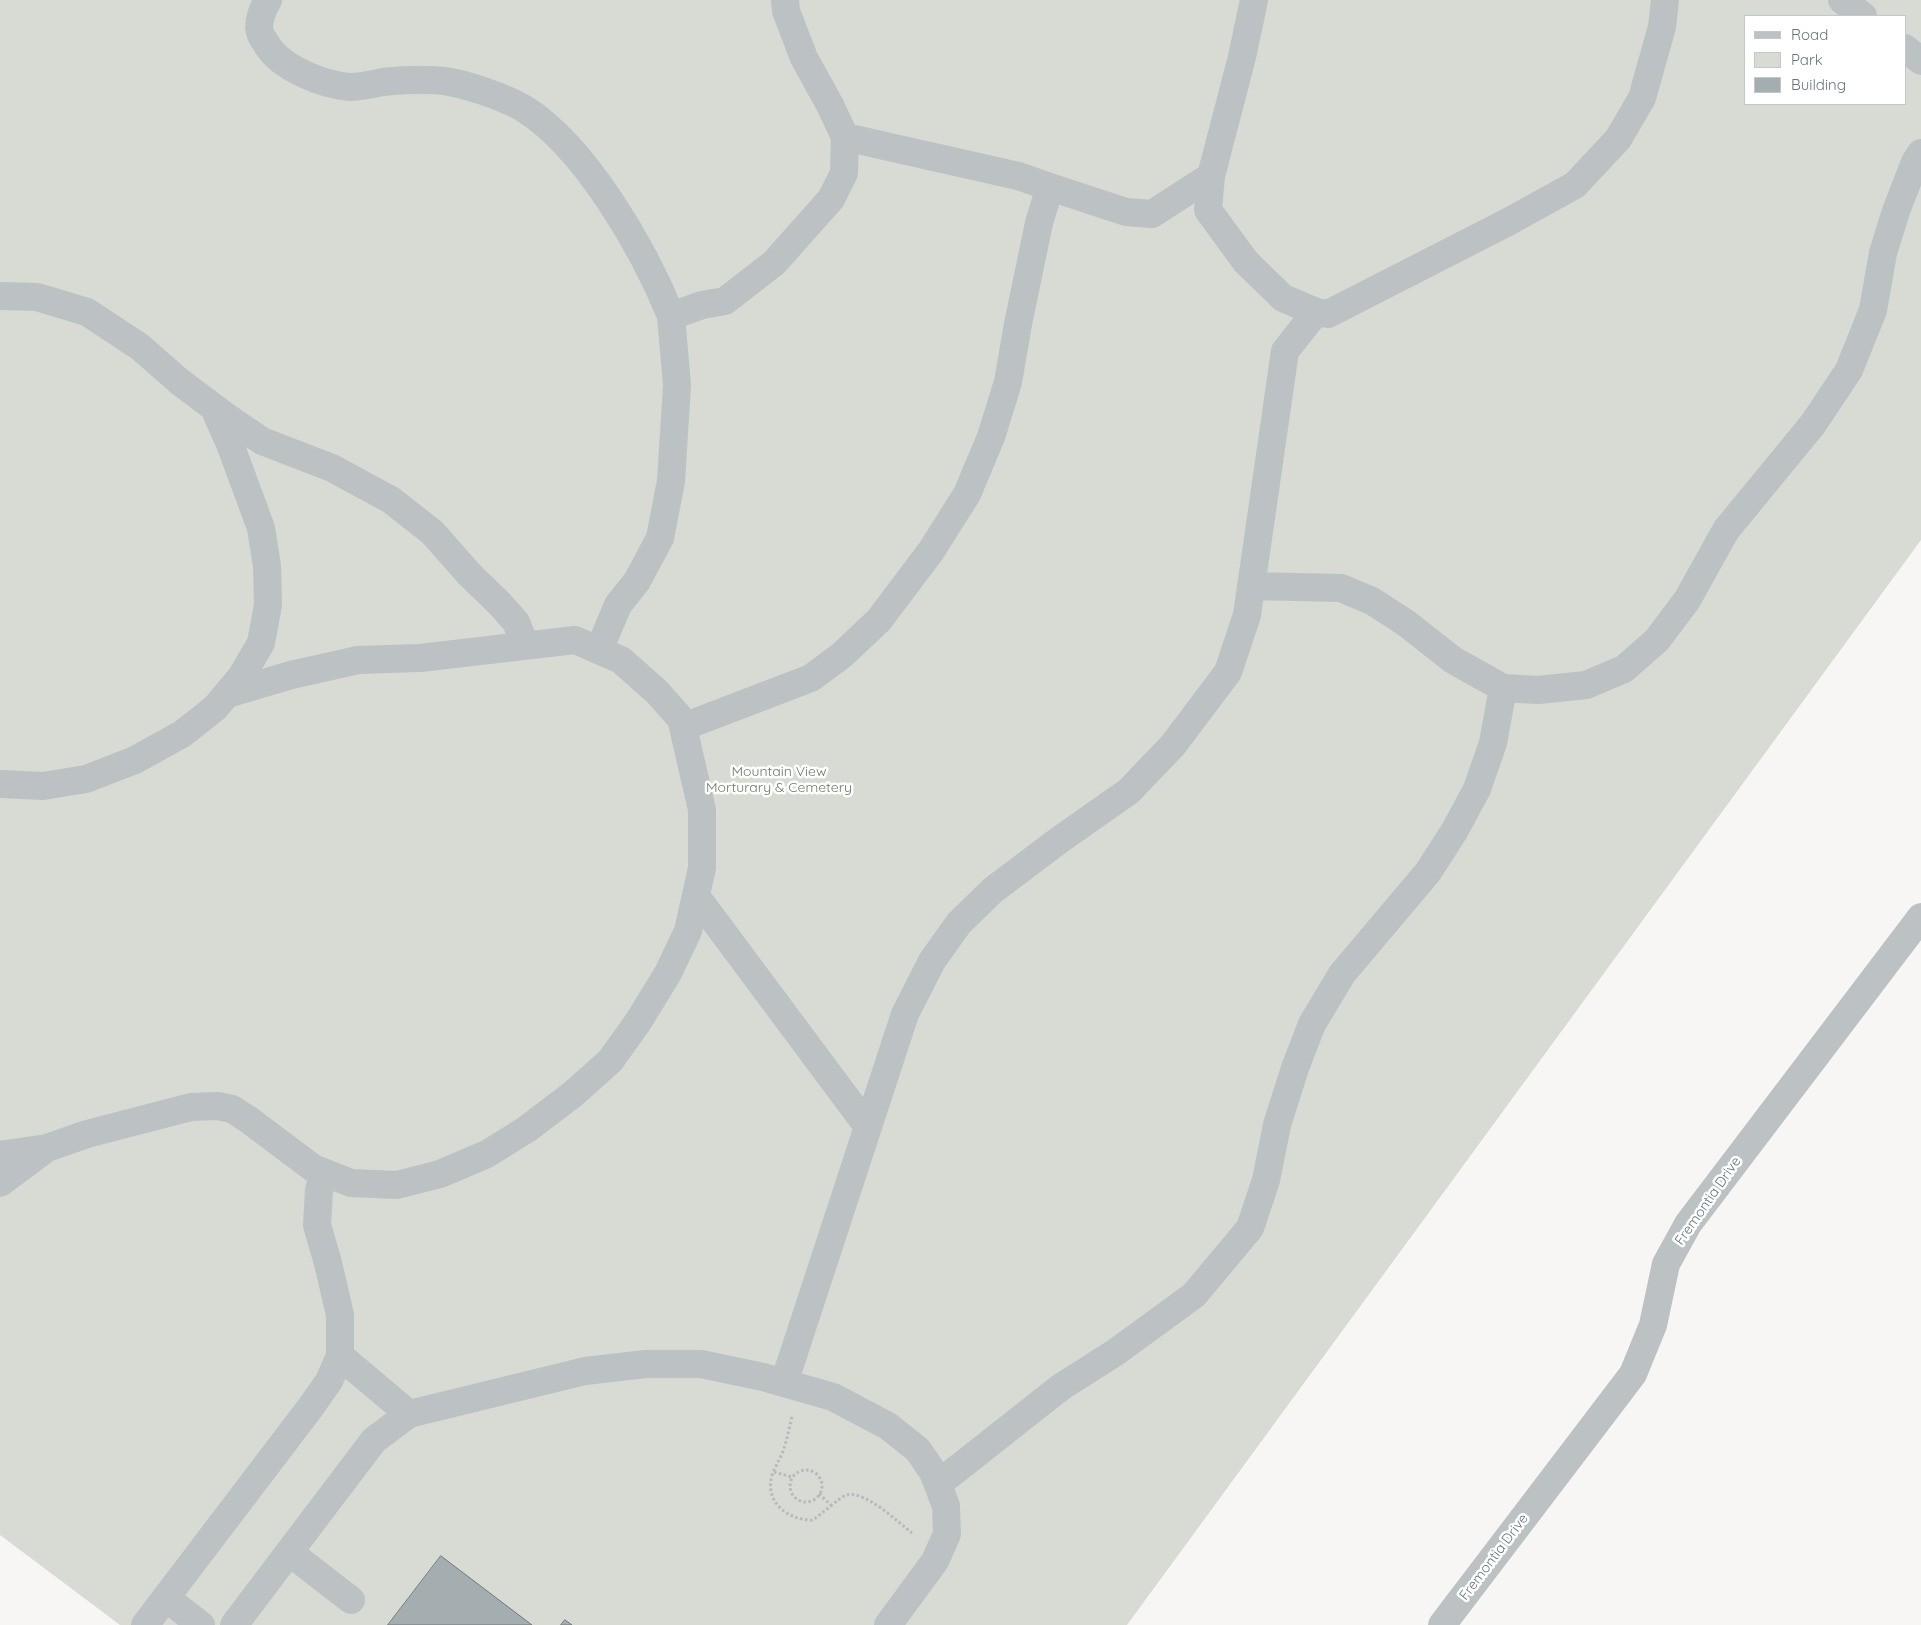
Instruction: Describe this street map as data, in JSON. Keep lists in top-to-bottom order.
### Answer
{
  "streets": {
    "street": ["Fremontia Drive"]
  },
  "parks": ["Mountain View Morturary & Cemetery"],
  "legend": ["Road", "Park", "Building"]
}
